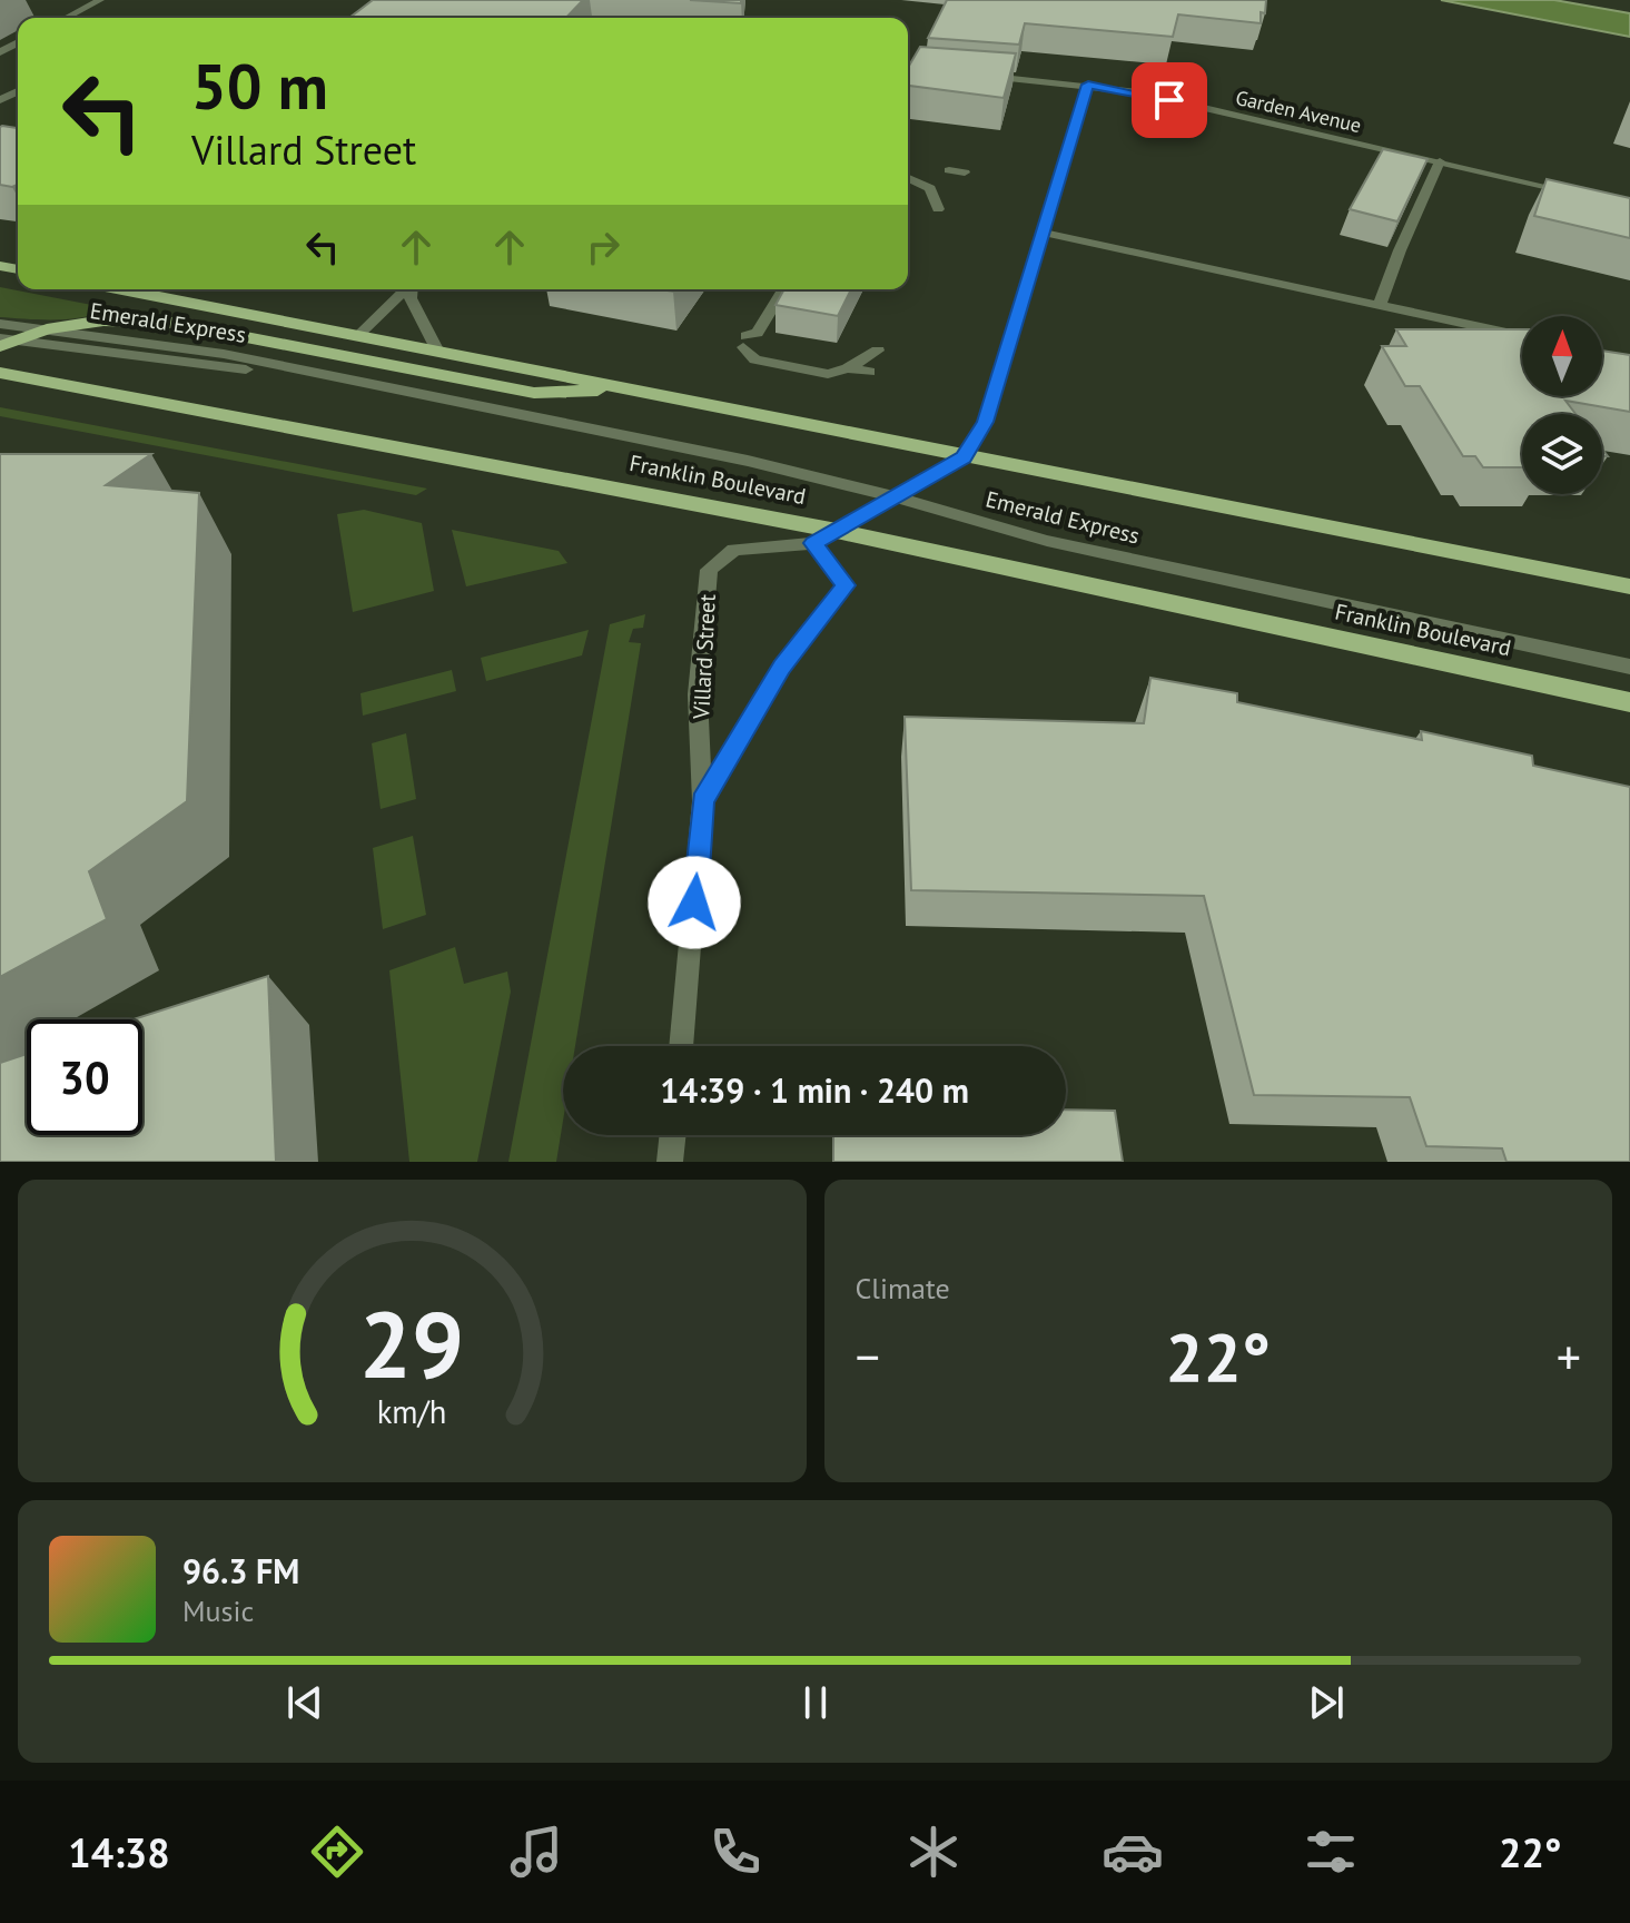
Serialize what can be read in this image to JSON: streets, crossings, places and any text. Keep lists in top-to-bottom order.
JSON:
{
  "streets": {
    "main road": ["Franklin Boulevard"],
    "street": ["Garden Avenue", "Emerald Express", "Villard Street"]
  },
  "crossings": [
    ["Emerald Express", "Villard Street"],
    ["Franklin Boulevard", "Villard Street"]
  ],
  "north": "top",
  "page": {
    "turn": ["50 m", "Villard Street"],
    "limit": "30",
    "trip": "14:39 · 1 min · 240 m",
    "tile": "Climate",
    "heat": ["−", "22°", "+"],
    "song": ["96.3 FM", "Music"],
    "tabs": ["14:38", "22°"],
    "gauge": ["29", "km/h"]
  }
}
